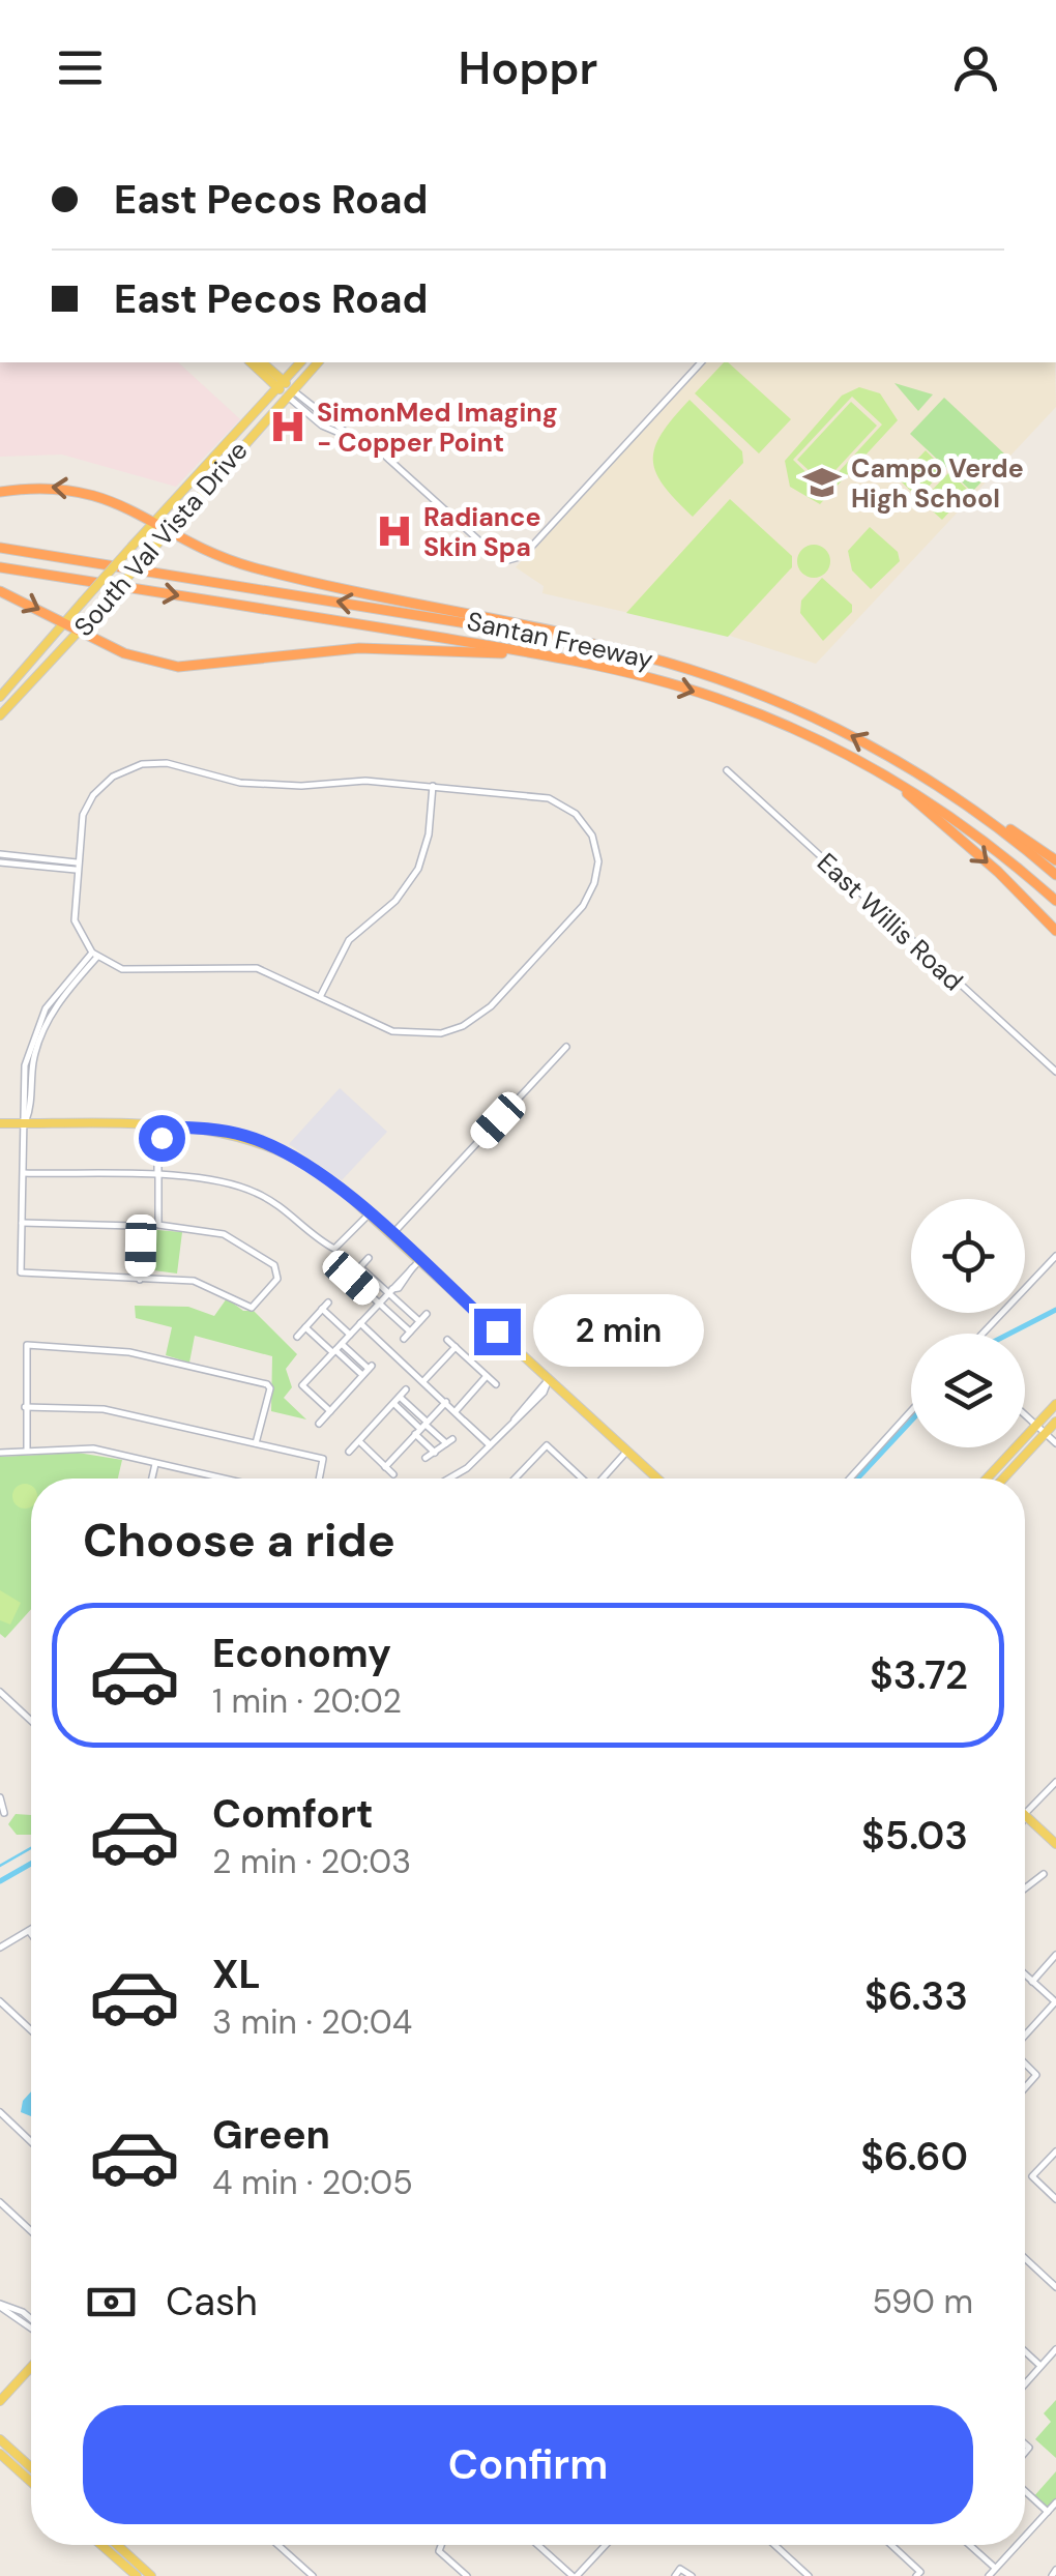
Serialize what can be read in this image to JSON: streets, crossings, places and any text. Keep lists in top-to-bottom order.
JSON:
{
  "streets": {
    "highway": ["Santan Freeway"],
    "main road": ["South Val Vista Drive"],
    "street": ["East Willis Road"]
  },
  "places": {
    "hospital": ["SimonMed Imaging - Copper Point", "Radiance Skin Spa"],
    "school or university": ["Campo Verde High School"]
  },
  "page": {
    "header": "Hoppr",
    "banner": ["East Pecos Road", "East Pecos Road"],
    "bubble": "2 min",
    "heading": "Choose a ride",
    "list": [
      {
        "name": "Economy",
        "note": "1 min · 20:02",
        "value": "$3.72"
      },
      {
        "name": "Comfort",
        "note": "2 min · 20:03",
        "value": "$5.03"
      },
      {
        "name": "XL",
        "note": "3 min · 20:04",
        "value": "$6.33"
      },
      {
        "name": "Green",
        "note": "4 min · 20:05",
        "value": "$6.60"
      }
    ],
    "pay": ["Cash", "590 m"],
    "buttons": "Confirm"
  }
}
